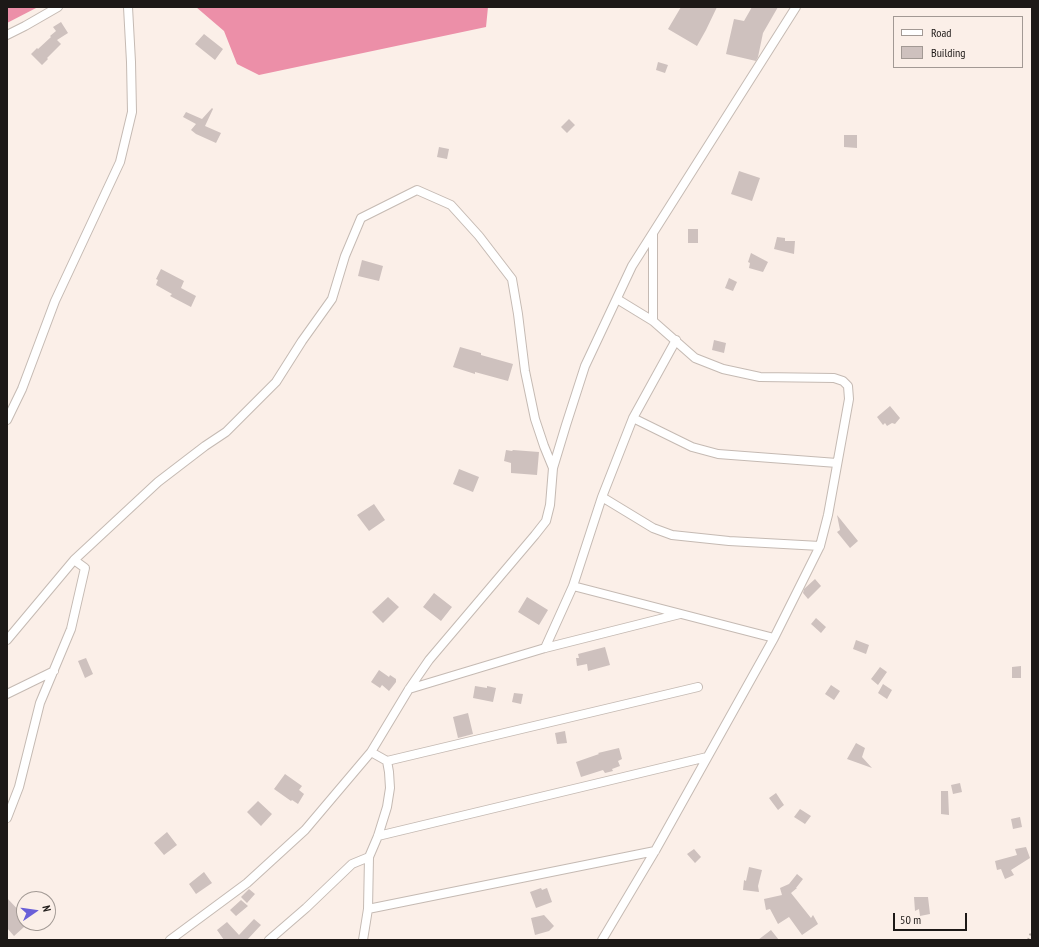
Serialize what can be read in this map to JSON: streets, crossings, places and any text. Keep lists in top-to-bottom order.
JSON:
{
  "legend": ["Road", "Building"],
  "scale_bar": "50 m",
  "north": "right"
}
